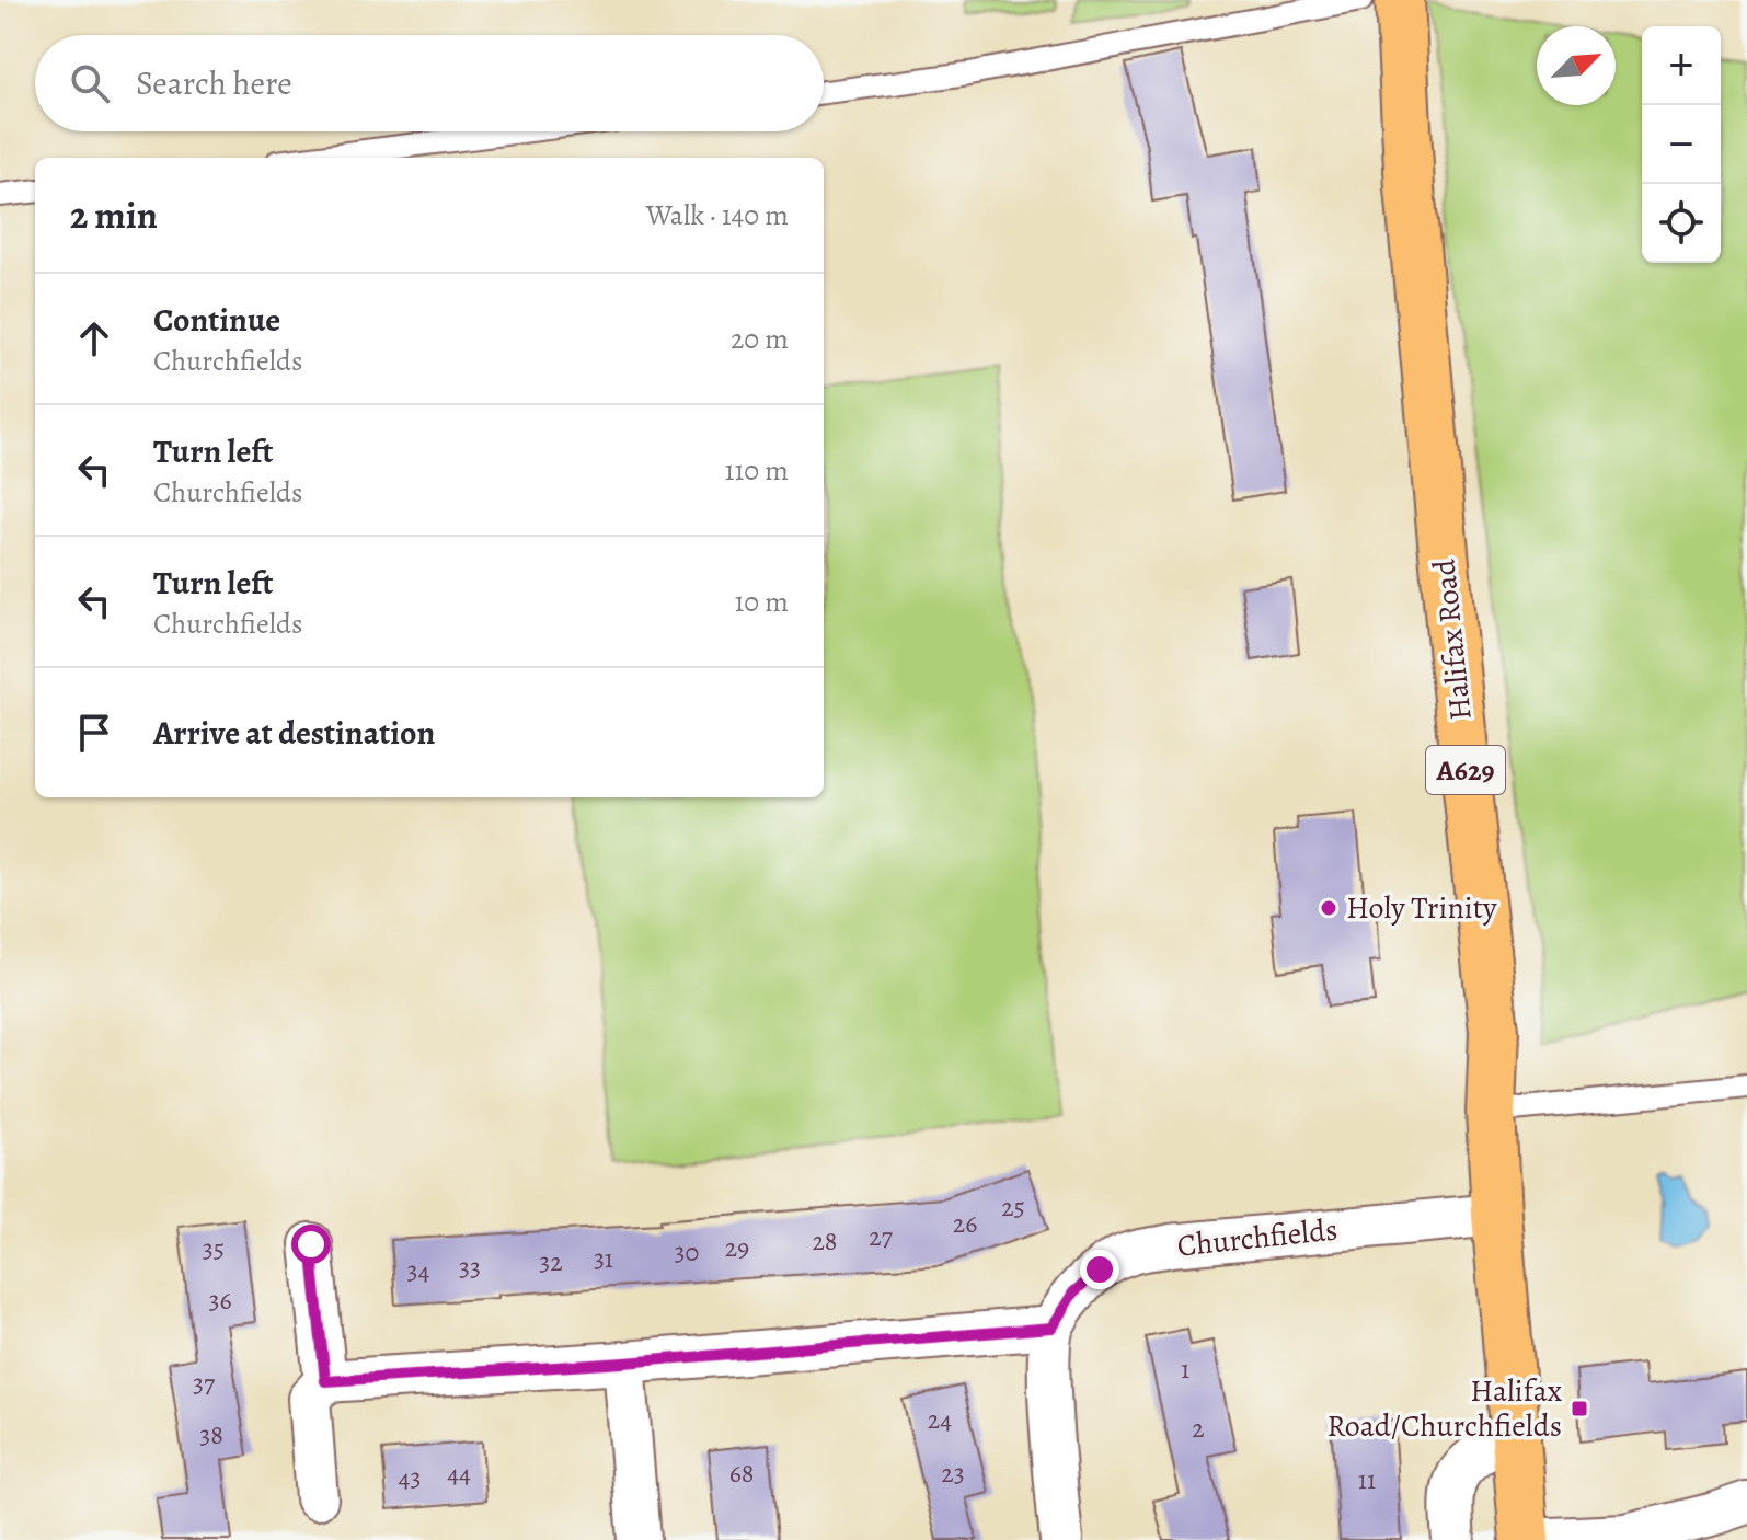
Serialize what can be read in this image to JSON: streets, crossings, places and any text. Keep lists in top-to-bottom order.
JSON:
{
  "streets": {
    "highway": ["Halifax Road", "A629"],
    "street": ["Churchfields"]
  },
  "crossings": [
    ["Halifax Road", "Churchfields"]
  ],
  "places": {
    "other": ["Holy Trinity"],
    "transit": ["Halifax Road/Churchfields"]
  },
  "house_numbers": [
    "25",
    "26",
    "27",
    "28",
    "29",
    "35",
    "30",
    "31",
    "32",
    "33",
    "34",
    "36",
    "1",
    "37",
    "24",
    "2",
    "38",
    "44",
    "68",
    "23",
    "43",
    "11"
  ],
  "north": "top right",
  "page": {
    "map_buttons": ["+", "−"],
    "search": "Search here",
    "heading": ["2 min", "Walk · 140 m"],
    "list": [
      ["Continue", "Churchfields", "20 m"],
      ["Turn left", "Churchfields", "110 m"],
      ["Turn left", "Churchfields", "10 m"],
      "Arrive at destination"
    ]
  }
}
